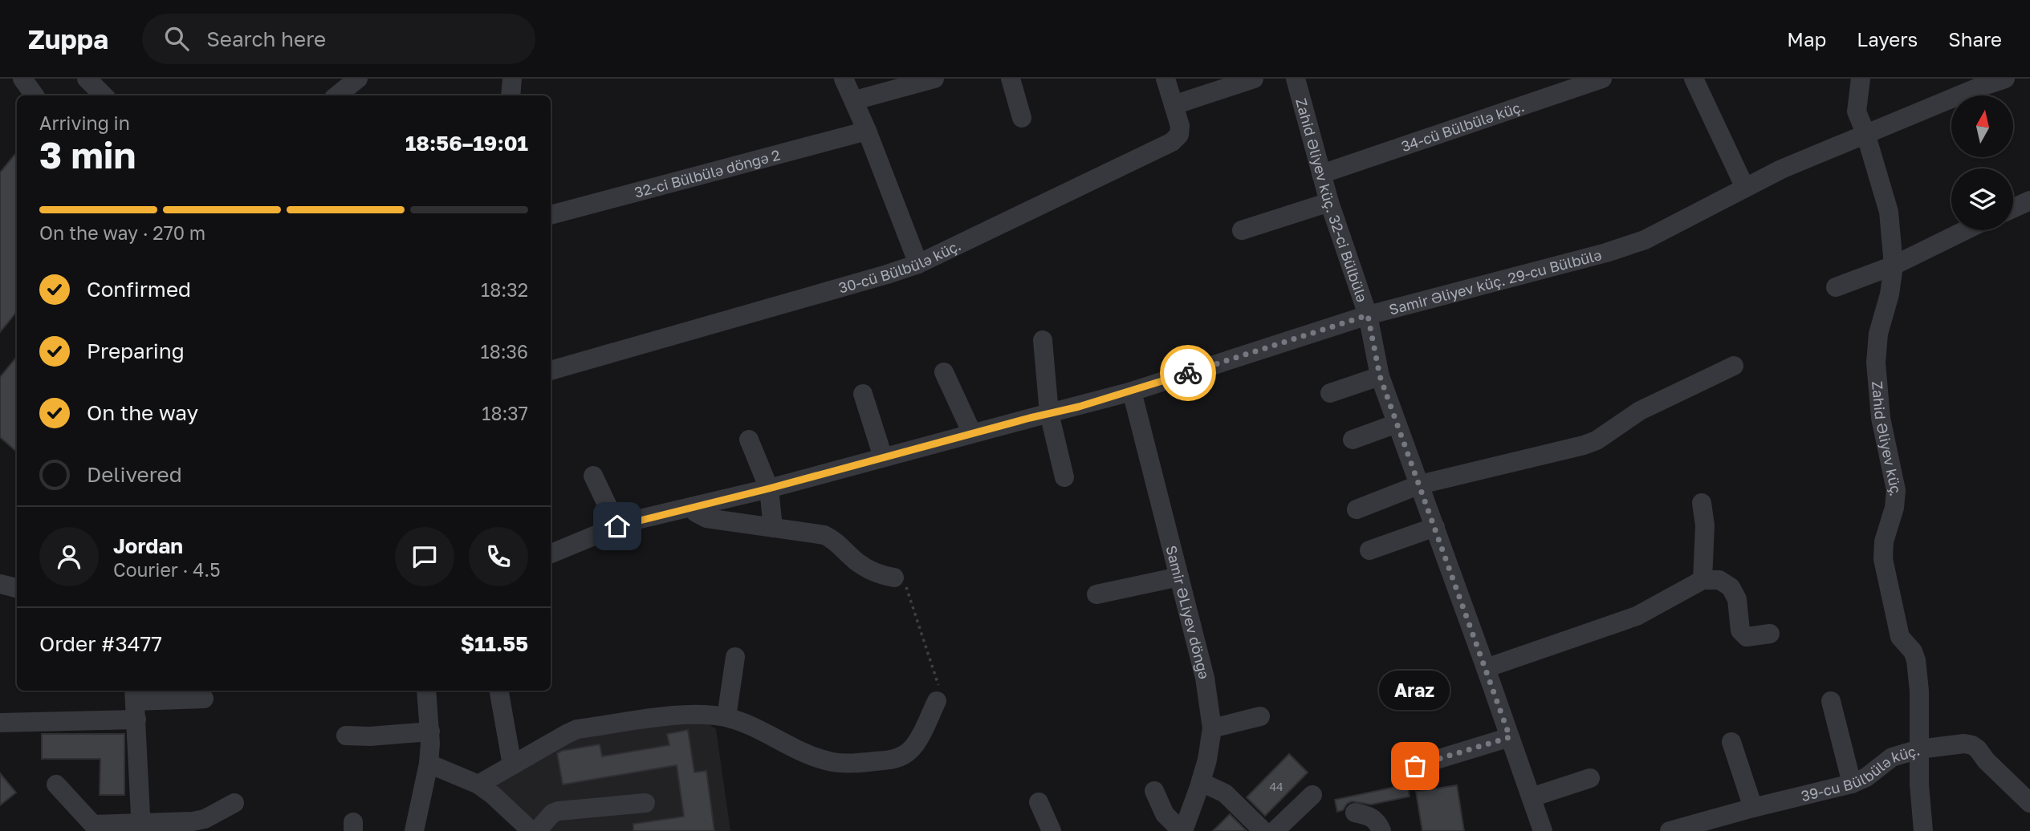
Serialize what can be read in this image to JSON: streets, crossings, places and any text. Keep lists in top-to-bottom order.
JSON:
{
  "streets": {
    "street": [
      "34-cü Bülbülə küç.",
      "32-ci Bülbülə döngə 2",
      "Zahid Əliyev küç. 32-ci Bülbülə",
      "30-cü Bülbülə küç.",
      "Samir Əliyev küç. 29-cu Bülbülə",
      "Zahid Əliyev küç.",
      "Samir ƏLiyev döngə",
      "39-cu Bülbülə küç."
    ]
  },
  "crossings": [
    ["34-cü Bülbülə küç.", "Zahid Əliyev küç. 32-ci Bülbülə"],
    ["Zahid Əliyev küç. 32-ci Bülbülə", "Samir Əliyev küç. 29-cu Bülbülə"],
    ["Samir Əliyev küç. 29-cu Bülbülə", "Zahid Əliyev küç."],
    ["Samir Əliyev küç. 29-cu Bülbülə", "Samir ƏLiyev döngə"],
    ["Zahid Əliyev küç.", "39-cu Bülbülə küç."]
  ],
  "places": ["Araz"],
  "house_numbers": ["44"],
  "north": "top",
  "page": {
    "header": "Zuppa",
    "search": "Search here",
    "nav": ["Map", "Layers", "Share"],
    "heading": ["3 min", "Arriving in", "18:56–19:01"],
    "panel": [
      "Jordan",
      "Courier · 4.5",
      "Order #3477",
      "$11.55"
    ],
    "bar": "On the way · 270 m",
    "list": [
      ["Confirmed", "18:32"],
      ["Preparing", "18:36"],
      ["On the way", "18:37"],
      "Delivered"
    ],
    "bubble": "Araz"
  }
}
